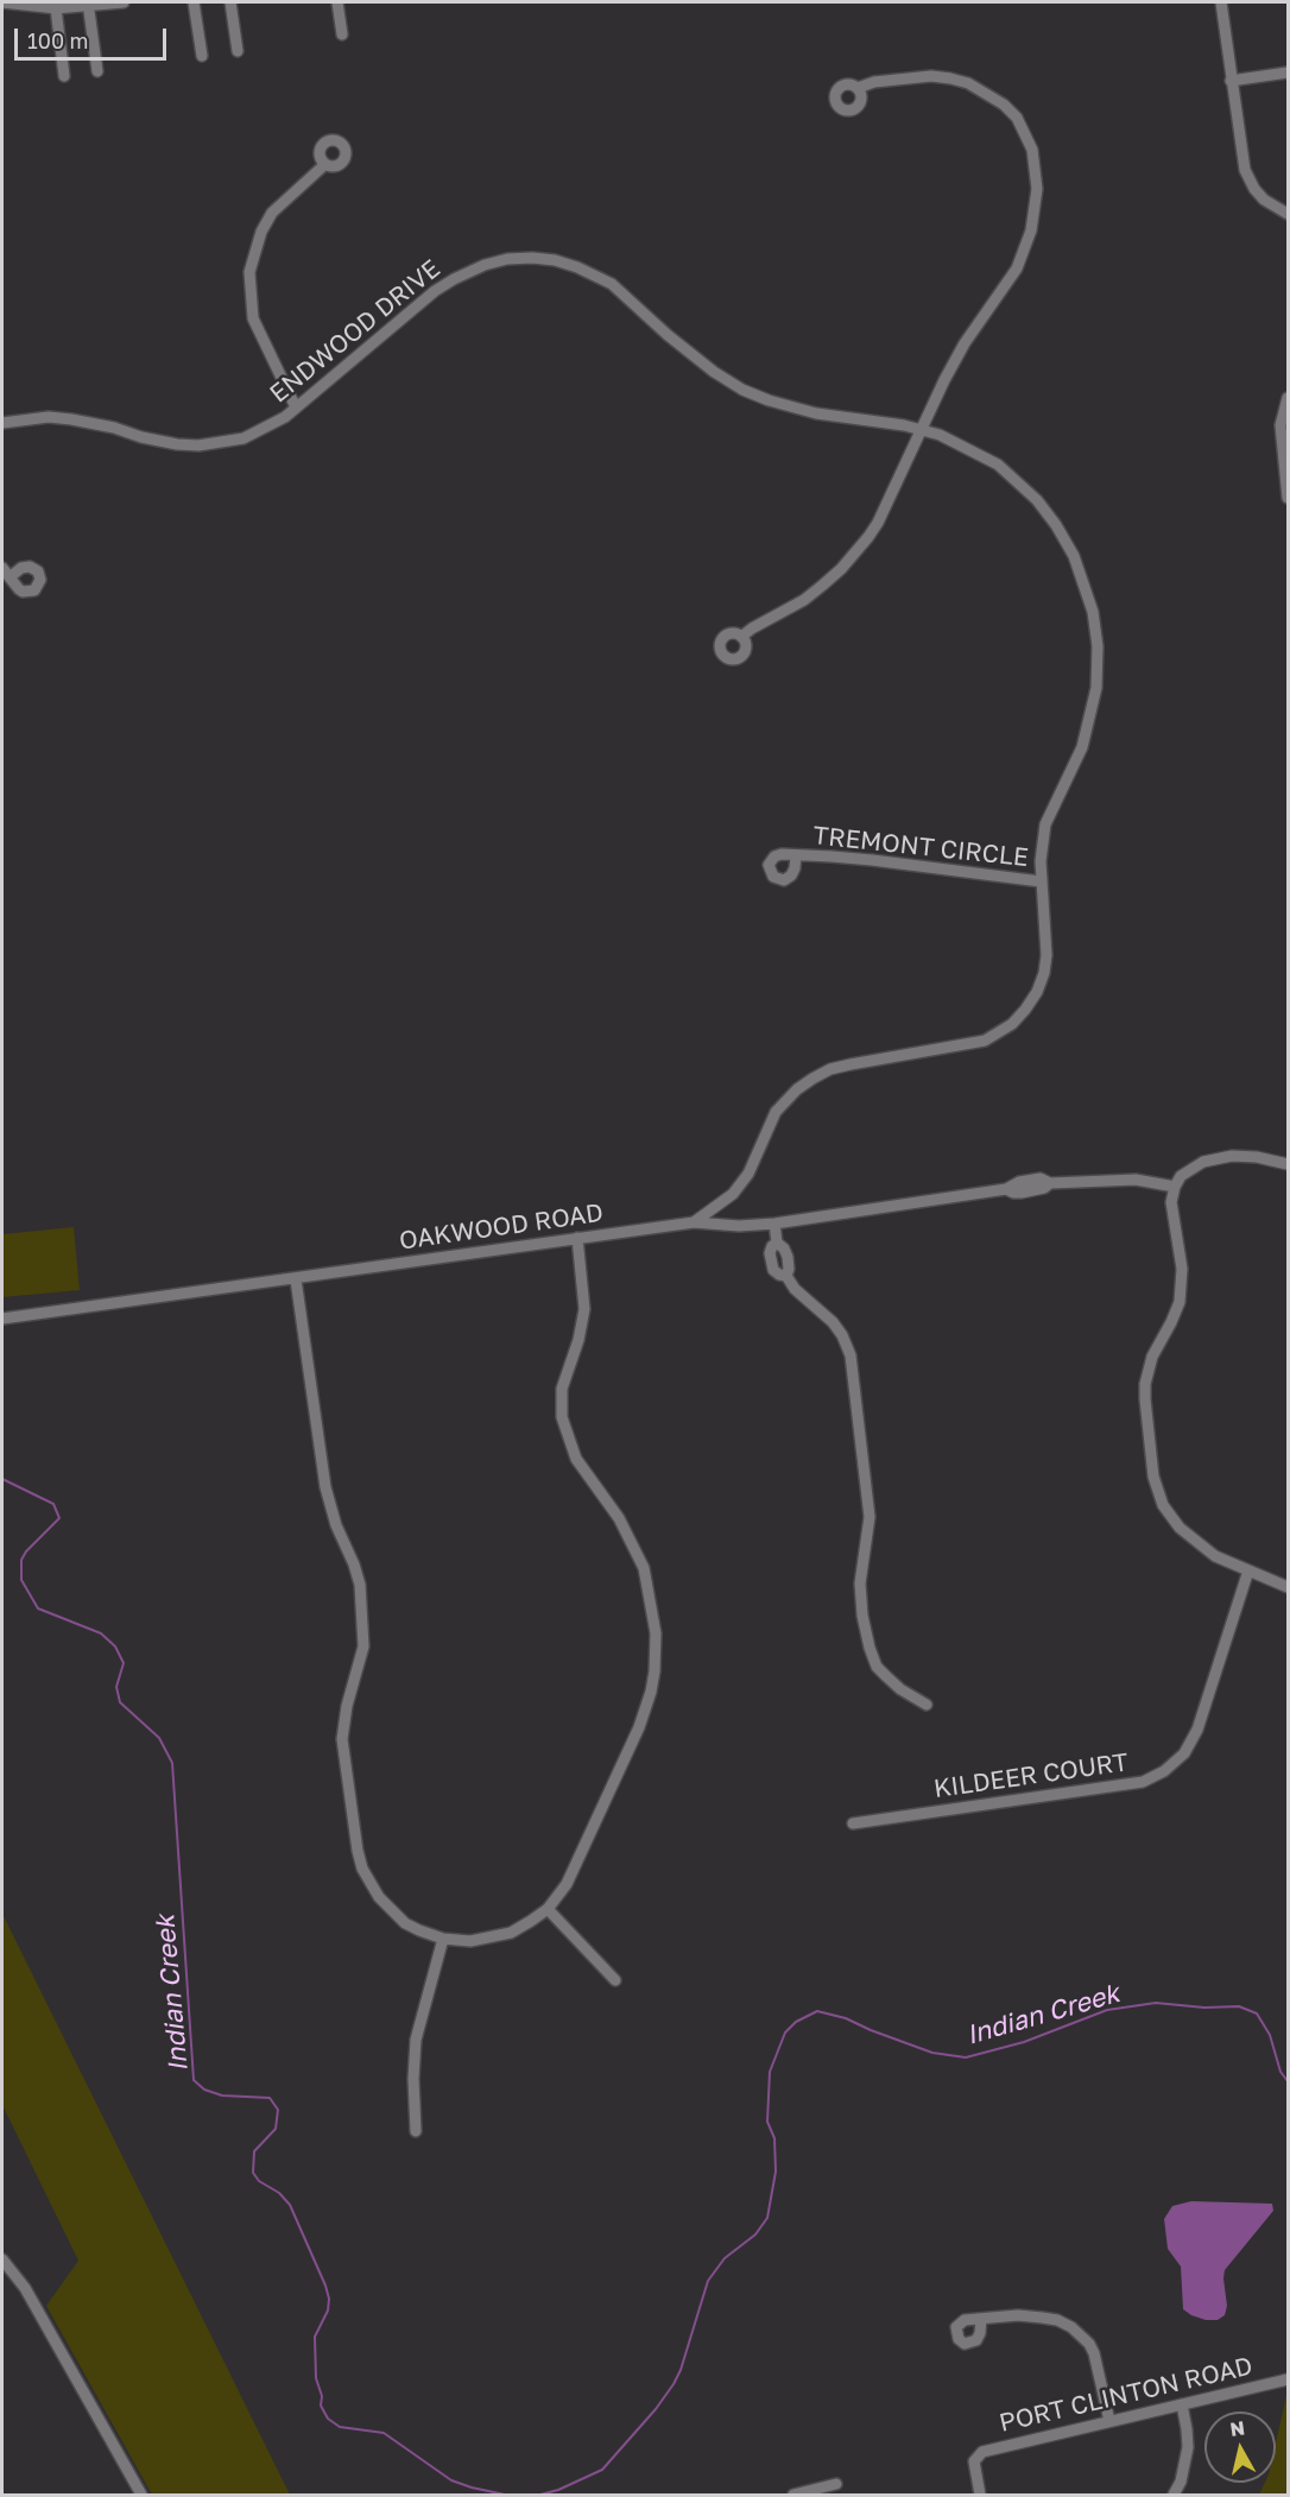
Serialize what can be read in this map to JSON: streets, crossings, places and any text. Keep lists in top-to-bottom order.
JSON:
{
  "streets": {
    "street": [
      "ENDWOOD DRIVE",
      "TREMONT CIRCLE",
      "OAKWOOD ROAD",
      "KILDEER COURT",
      "PORT CLINTON ROAD"
    ]
  },
  "crossings": [
    ["ENDWOOD DRIVE", "TREMONT CIRCLE"],
    ["ENDWOOD DRIVE", "OAKWOOD ROAD"]
  ],
  "water": ["Indian Creek"],
  "scale_bar": "100 m",
  "north": "top"
}
